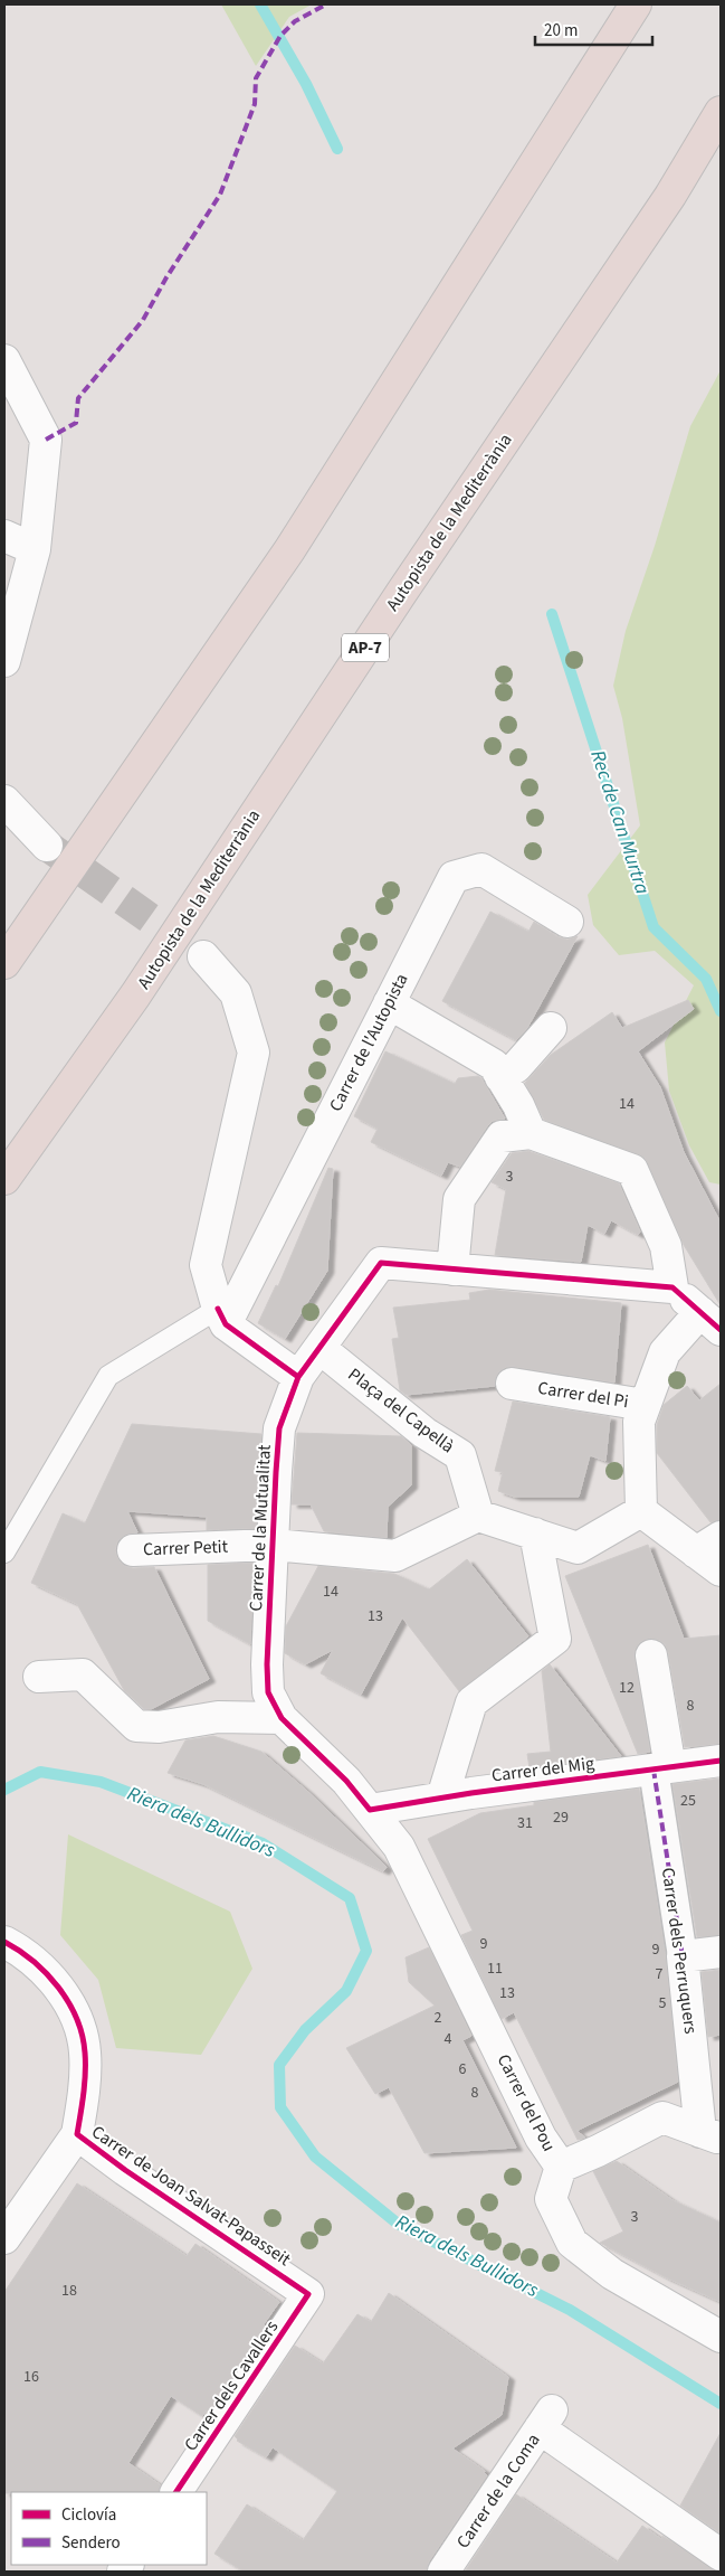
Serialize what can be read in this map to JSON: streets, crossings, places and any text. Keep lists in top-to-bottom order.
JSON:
{
  "streets": {
    "highway": ["Autopista de la Mediterrània", "AP-7"],
    "street": [
      "Carrer de l'Autopista",
      "Carrer del Pi",
      "Plaça del Capellà",
      "Carrer de la Mutualitat",
      "Carrer Petit",
      "Carrer del Mig",
      "Carrer dels Perruquers",
      "Carrer del Pou",
      "Carrer de Joan Salvat-Papasseit",
      "Carrer dels Cavallers",
      "Carrer de la Coma"
    ]
  },
  "crossings": [
    ["Plaça del Capellà", "Carrer de la Mutualitat"],
    ["Carrer de la Mutualitat", "Carrer Petit"],
    ["Carrer de la Mutualitat", "Carrer del Mig"],
    ["Carrer de la Mutualitat", "Carrer del Pou"],
    ["Carrer del Mig", "Carrer dels Perruquers"],
    ["Carrer del Mig", "Carrer del Pou"],
    ["Carrer de Joan Salvat-Papasseit", "Carrer dels Cavallers"]
  ],
  "water": ["Rec de Can Murtra", "Riera dels Bullidors"],
  "house_numbers": [
    "14",
    "3",
    "14",
    "13",
    "12",
    "8",
    "25",
    "29",
    "31",
    "9",
    "9",
    "11",
    "7",
    "13",
    "5",
    "2",
    "4",
    "6",
    "8",
    "3",
    "18",
    "16"
  ],
  "legend": ["Ciclovía", "Sendero"],
  "scale_bar": "20 m"
}
